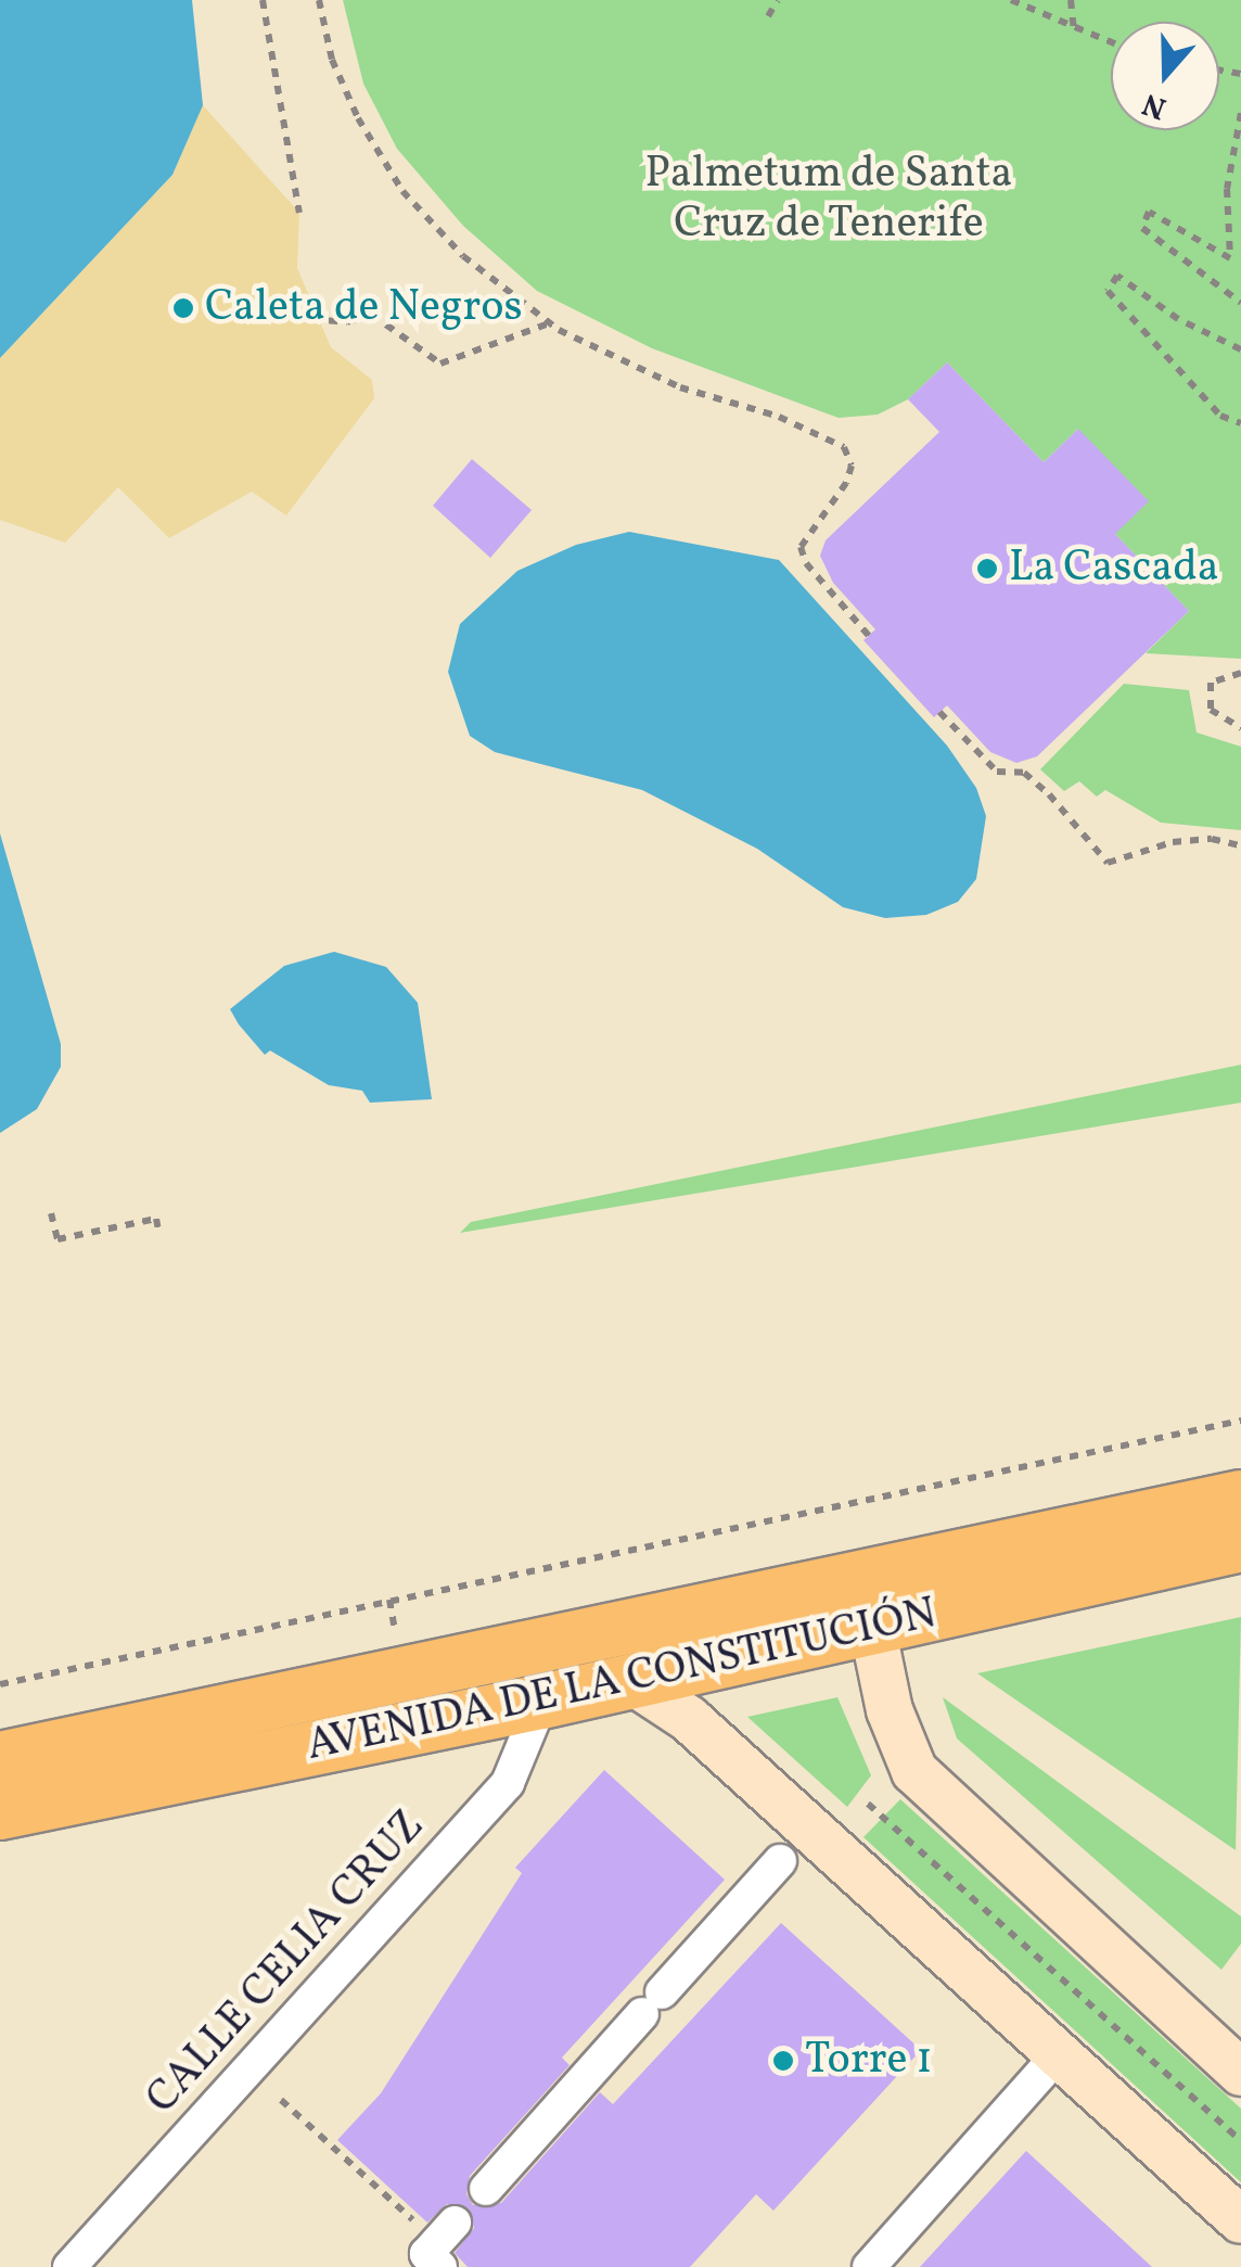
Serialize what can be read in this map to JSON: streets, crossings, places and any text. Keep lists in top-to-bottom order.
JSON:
{
  "streets": {
    "main road": ["AVENIDA DE LA CONSTITUCIÓN"],
    "street": ["CALLE CELIA CRUZ"]
  },
  "crossings": [
    ["AVENIDA DE LA CONSTITUCIÓN", "CALLE CELIA CRUZ"]
  ],
  "parks": ["Palmetum de Santa Cruz de Tenerife"],
  "places": ["Caleta de Negros", "La Cascada", "Torre 1"],
  "north": "bottom"
}
